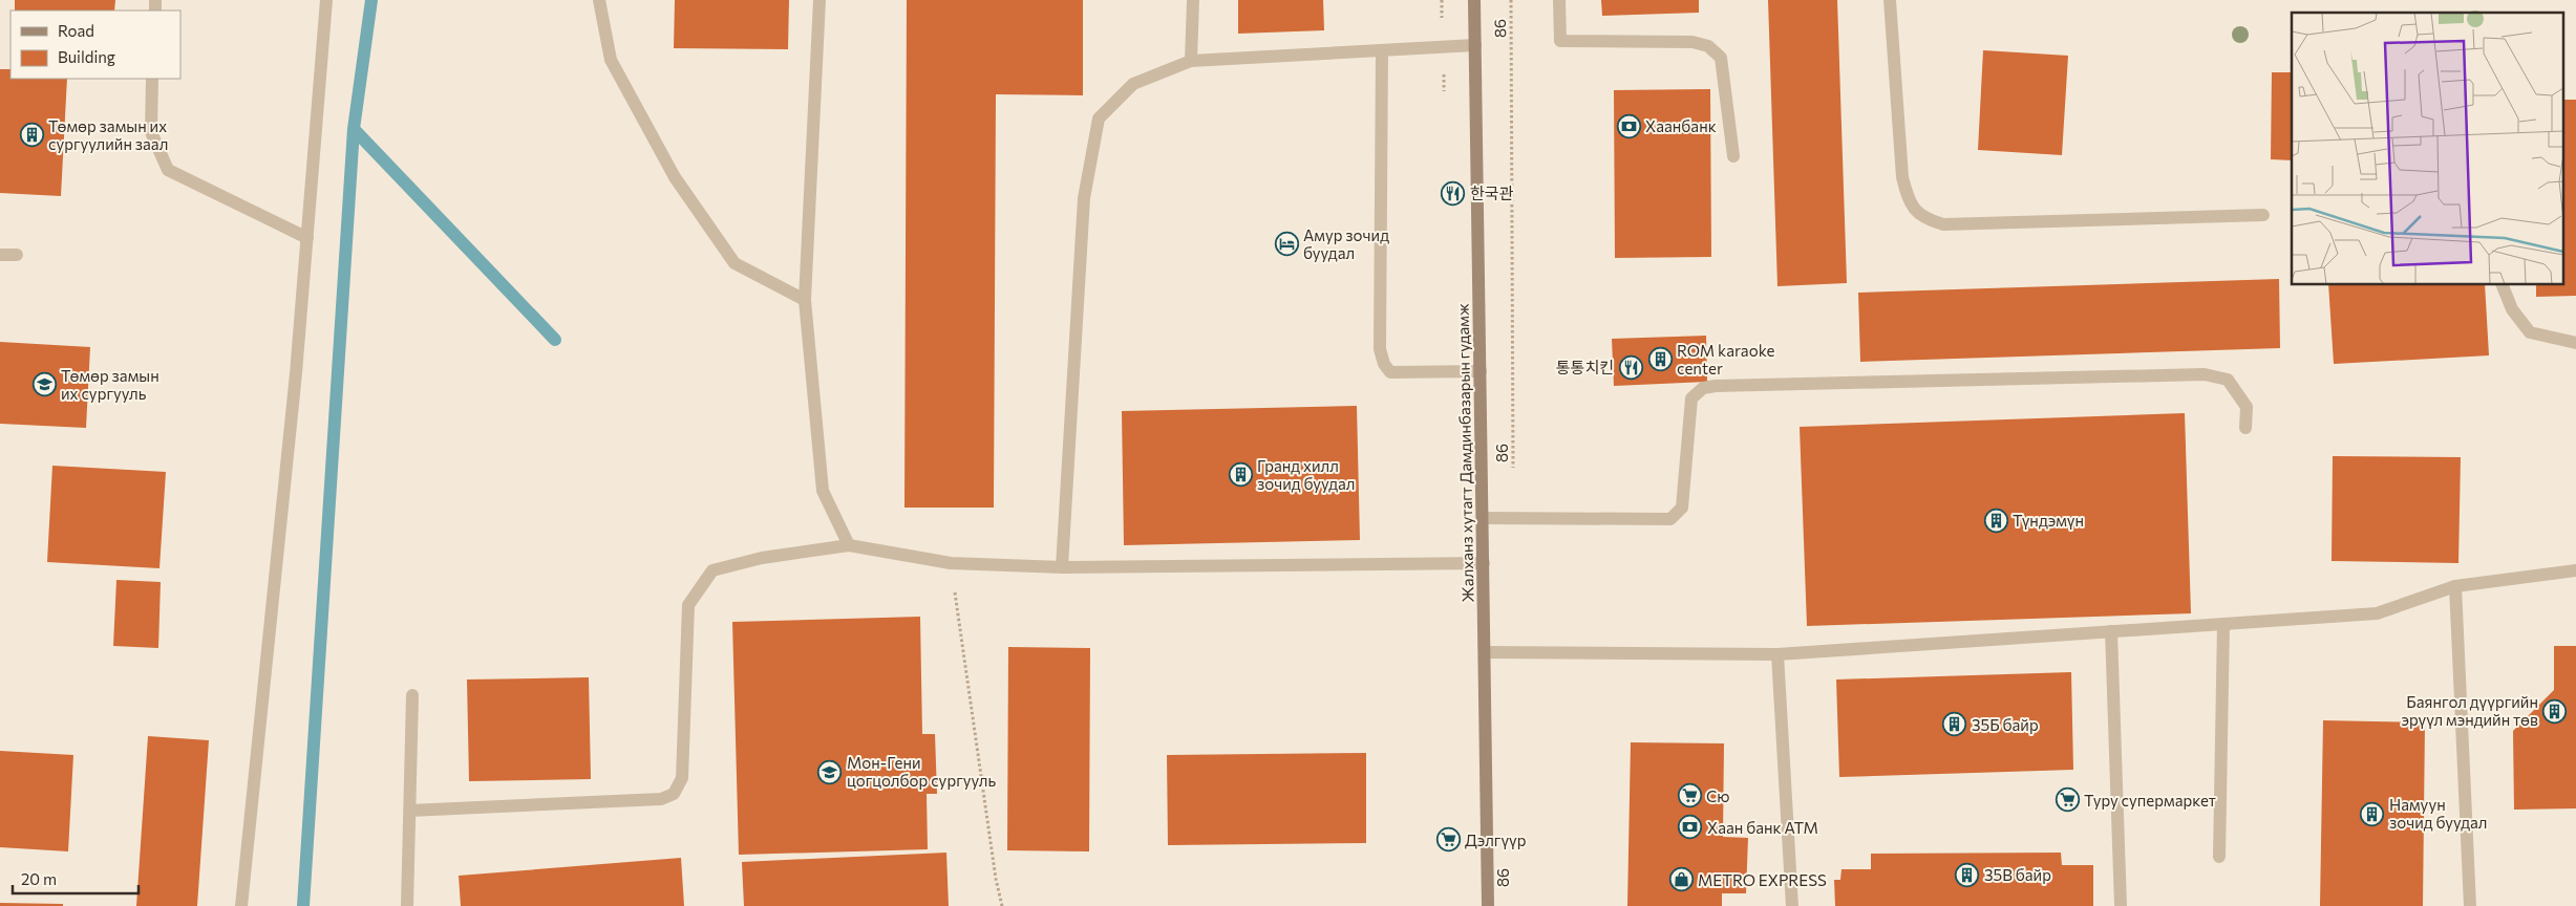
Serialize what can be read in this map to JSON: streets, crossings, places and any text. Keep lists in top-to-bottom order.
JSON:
{
  "streets": {
    "main road": ["Жалханз хутагт Дамдинбазарын гудамж"],
    "path": ["86"]
  },
  "places": {
    "bank": ["Хаанбанк", "Хаан банк ATM"],
    "building": [
      "Төмөр замын их сургуулийн заал",
      "ROM karaoke center",
      "Гранд хилл зочид буудал",
      "Түндэмүн",
      "Баянгол дүүргийн эрүүл мэндийн төв",
      "35Б байр",
      "Намуун зочид буудал",
      "35В байр"
    ],
    "restaurant": ["한국관", "통통치킨"],
    "hotel": ["Амур зочид буудал"],
    "school or university": ["Төмөр замын их сургууль", "Мон-Гени цогцолбор сургууль"],
    "supermarket": ["Сю", "Туру супермаркет", "Дэлгүүр"],
    "shop": ["METRO EXPRESS"]
  },
  "legend": ["Road", "Building"],
  "scale_bar": "20 m"
}
